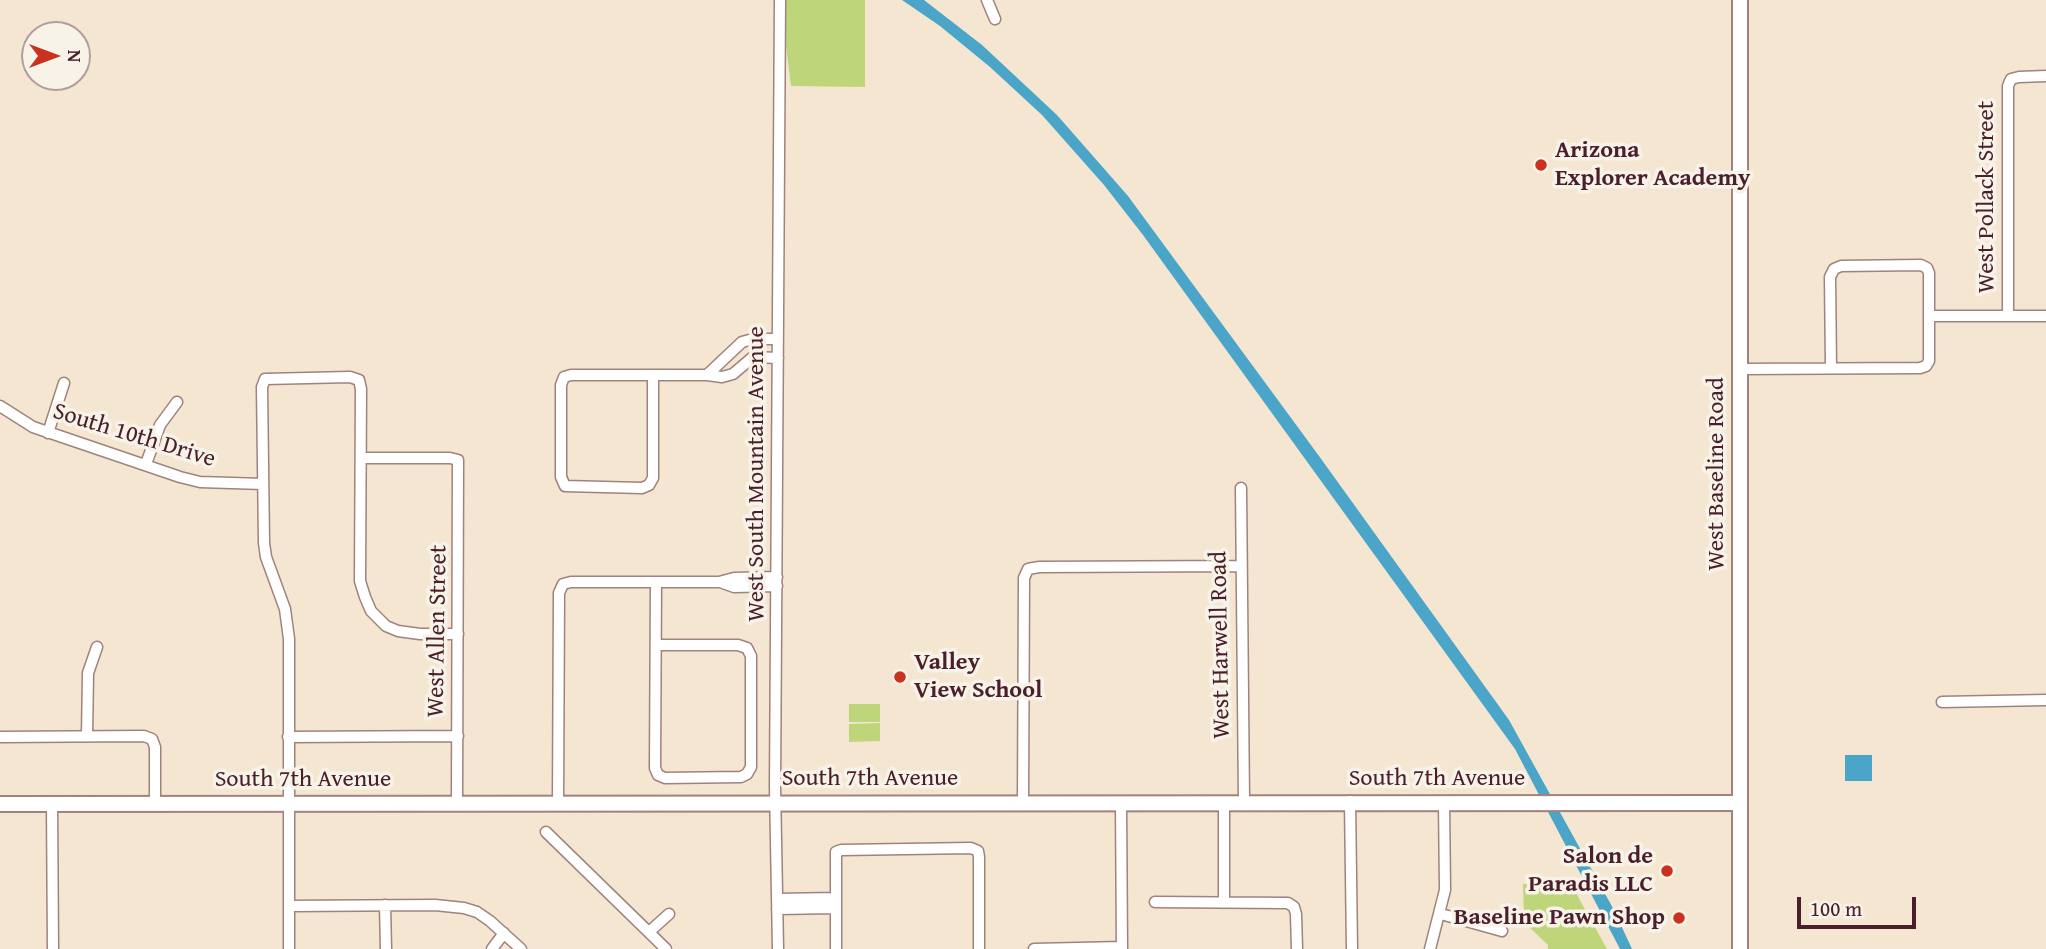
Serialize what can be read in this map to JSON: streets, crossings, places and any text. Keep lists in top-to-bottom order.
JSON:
{
  "streets": {
    "street": [
      "West Pollack Street",
      "South 10th Drive",
      "West South Mountain Avenue",
      "West Baseline Road",
      "West Allen Street",
      "West Harwell Road",
      "South 7th Avenue"
    ]
  },
  "crossings": [
    ["West South Mountain Avenue", "South 7th Avenue"],
    ["West Baseline Road", "South 7th Avenue"],
    ["West Allen Street", "South 7th Avenue"],
    ["West Harwell Road", "South 7th Avenue"]
  ],
  "places": [
    "Arizona Explorer Academy",
    "Valley View School",
    "Salon de Paradis LLC",
    "Baseline Pawn Shop"
  ],
  "scale_bar": "100 m",
  "north": "right"
}
